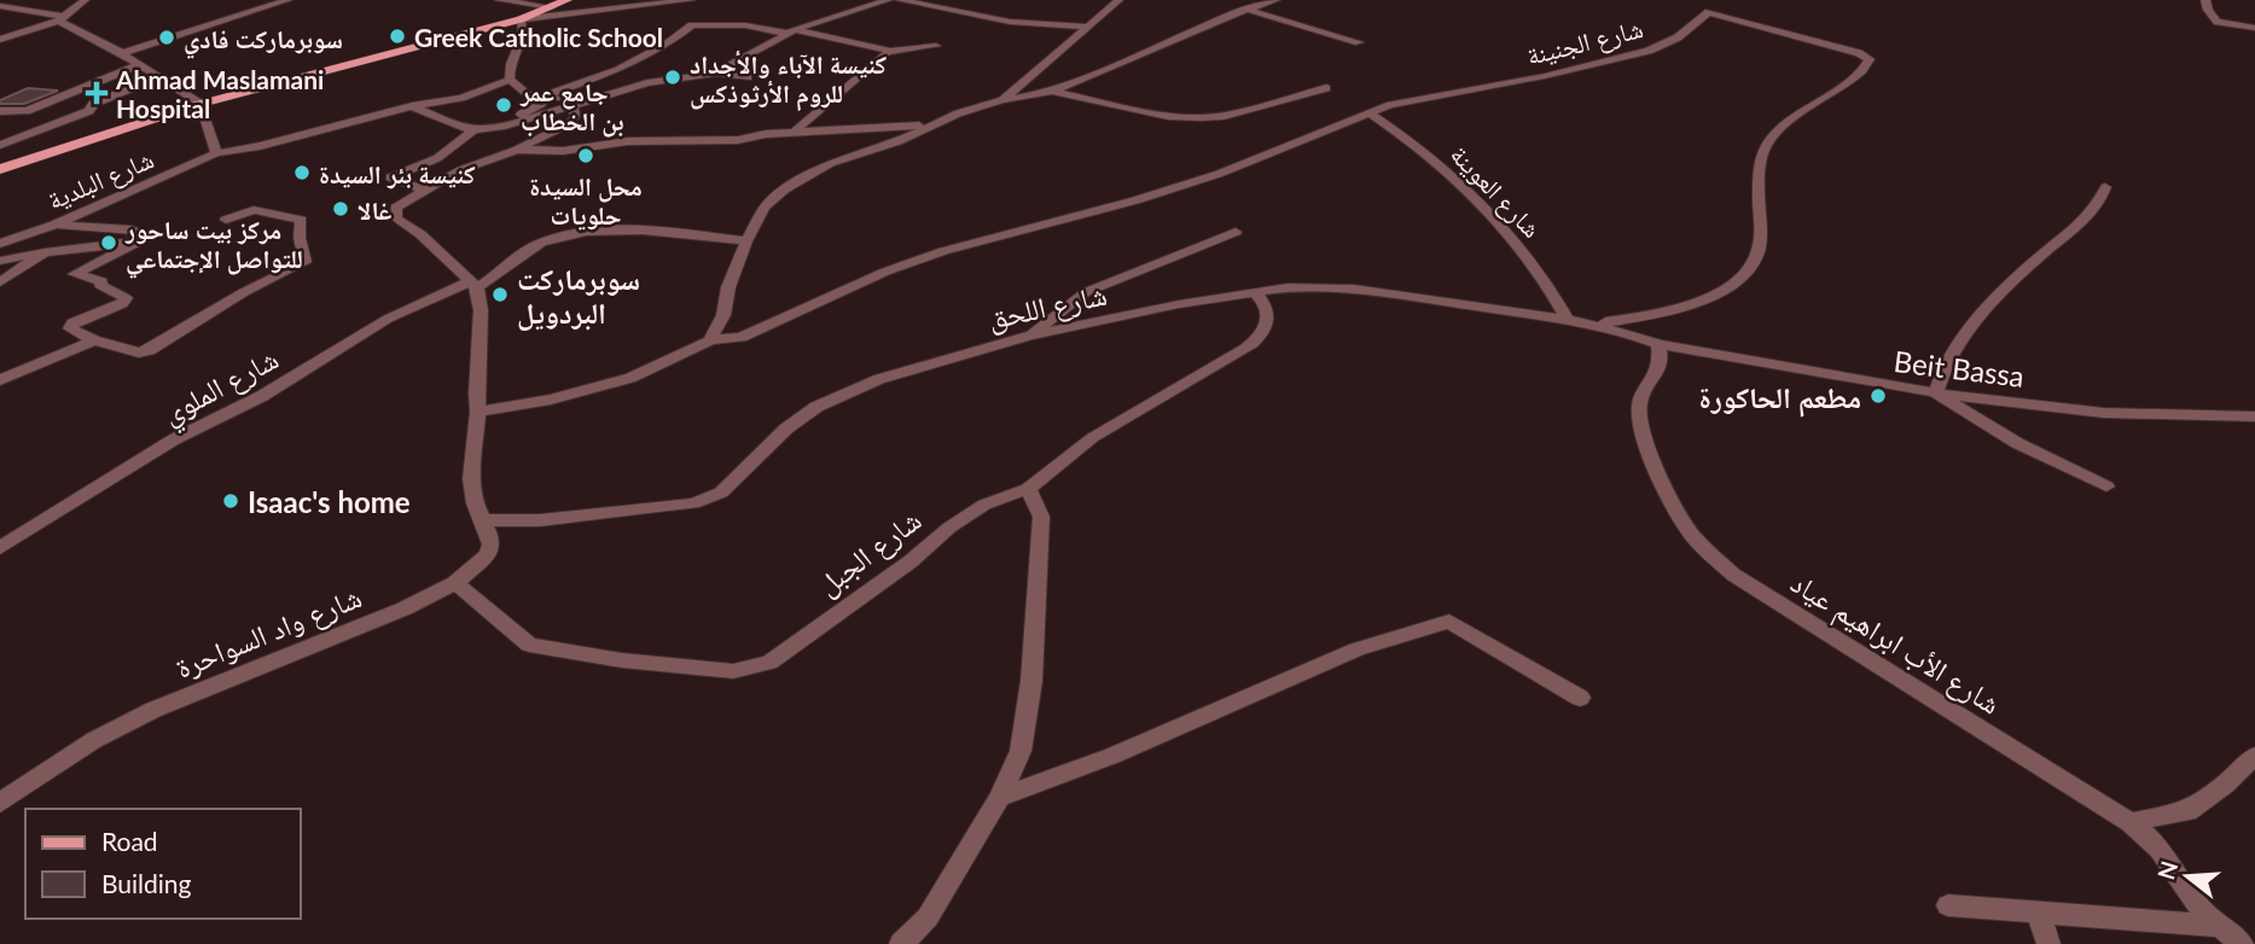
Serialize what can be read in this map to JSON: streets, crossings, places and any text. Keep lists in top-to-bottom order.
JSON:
{
  "streets": {
    "street": [
      "شارع الجنينة",
      "شارع البلدية",
      "شارع العوينة",
      "شارع اللحق",
      "Beit Bassa",
      "شارع الملوي",
      "شارع الجبل",
      "شارع واد السواحرة",
      "شارع الأب ابراهيم عياد"
    ]
  },
  "crossings": [
    ["شارع الجنينة", "شارع العوينة"],
    ["شارع الجنينة", "شارع اللحق"],
    ["شارع العوينة", "شارع اللحق"],
    ["شارع اللحق", "Beit Bassa"],
    ["شارع اللحق", "شارع واد السواحرة"],
    ["شارع اللحق", "شارع الأب ابراهيم عياد"],
    ["Beit Bassa", "شارع الأب ابراهيم عياد"],
    ["شارع الجبل", "شارع واد السواحرة"]
  ],
  "places": {
    "other": [
      "Greek Catholic School",
      "سوبرماركت فادي",
      "كنيسة الآباء والأجداد للروم الأرثوذكس",
      "جامع عمر بن الخطاب",
      "محل السيدة حلويات",
      "كنيسة بئر السيدة",
      "غالا",
      "مركز بيت ساحور للتواصل الإجتماعي",
      "سوبرماركت البردويل",
      "مطعم الحاكورة",
      "Isaac's home"
    ],
    "health": ["Ahmad Maslamani Hospital"]
  },
  "legend": ["Road", "Building"],
  "north": "left"
}
